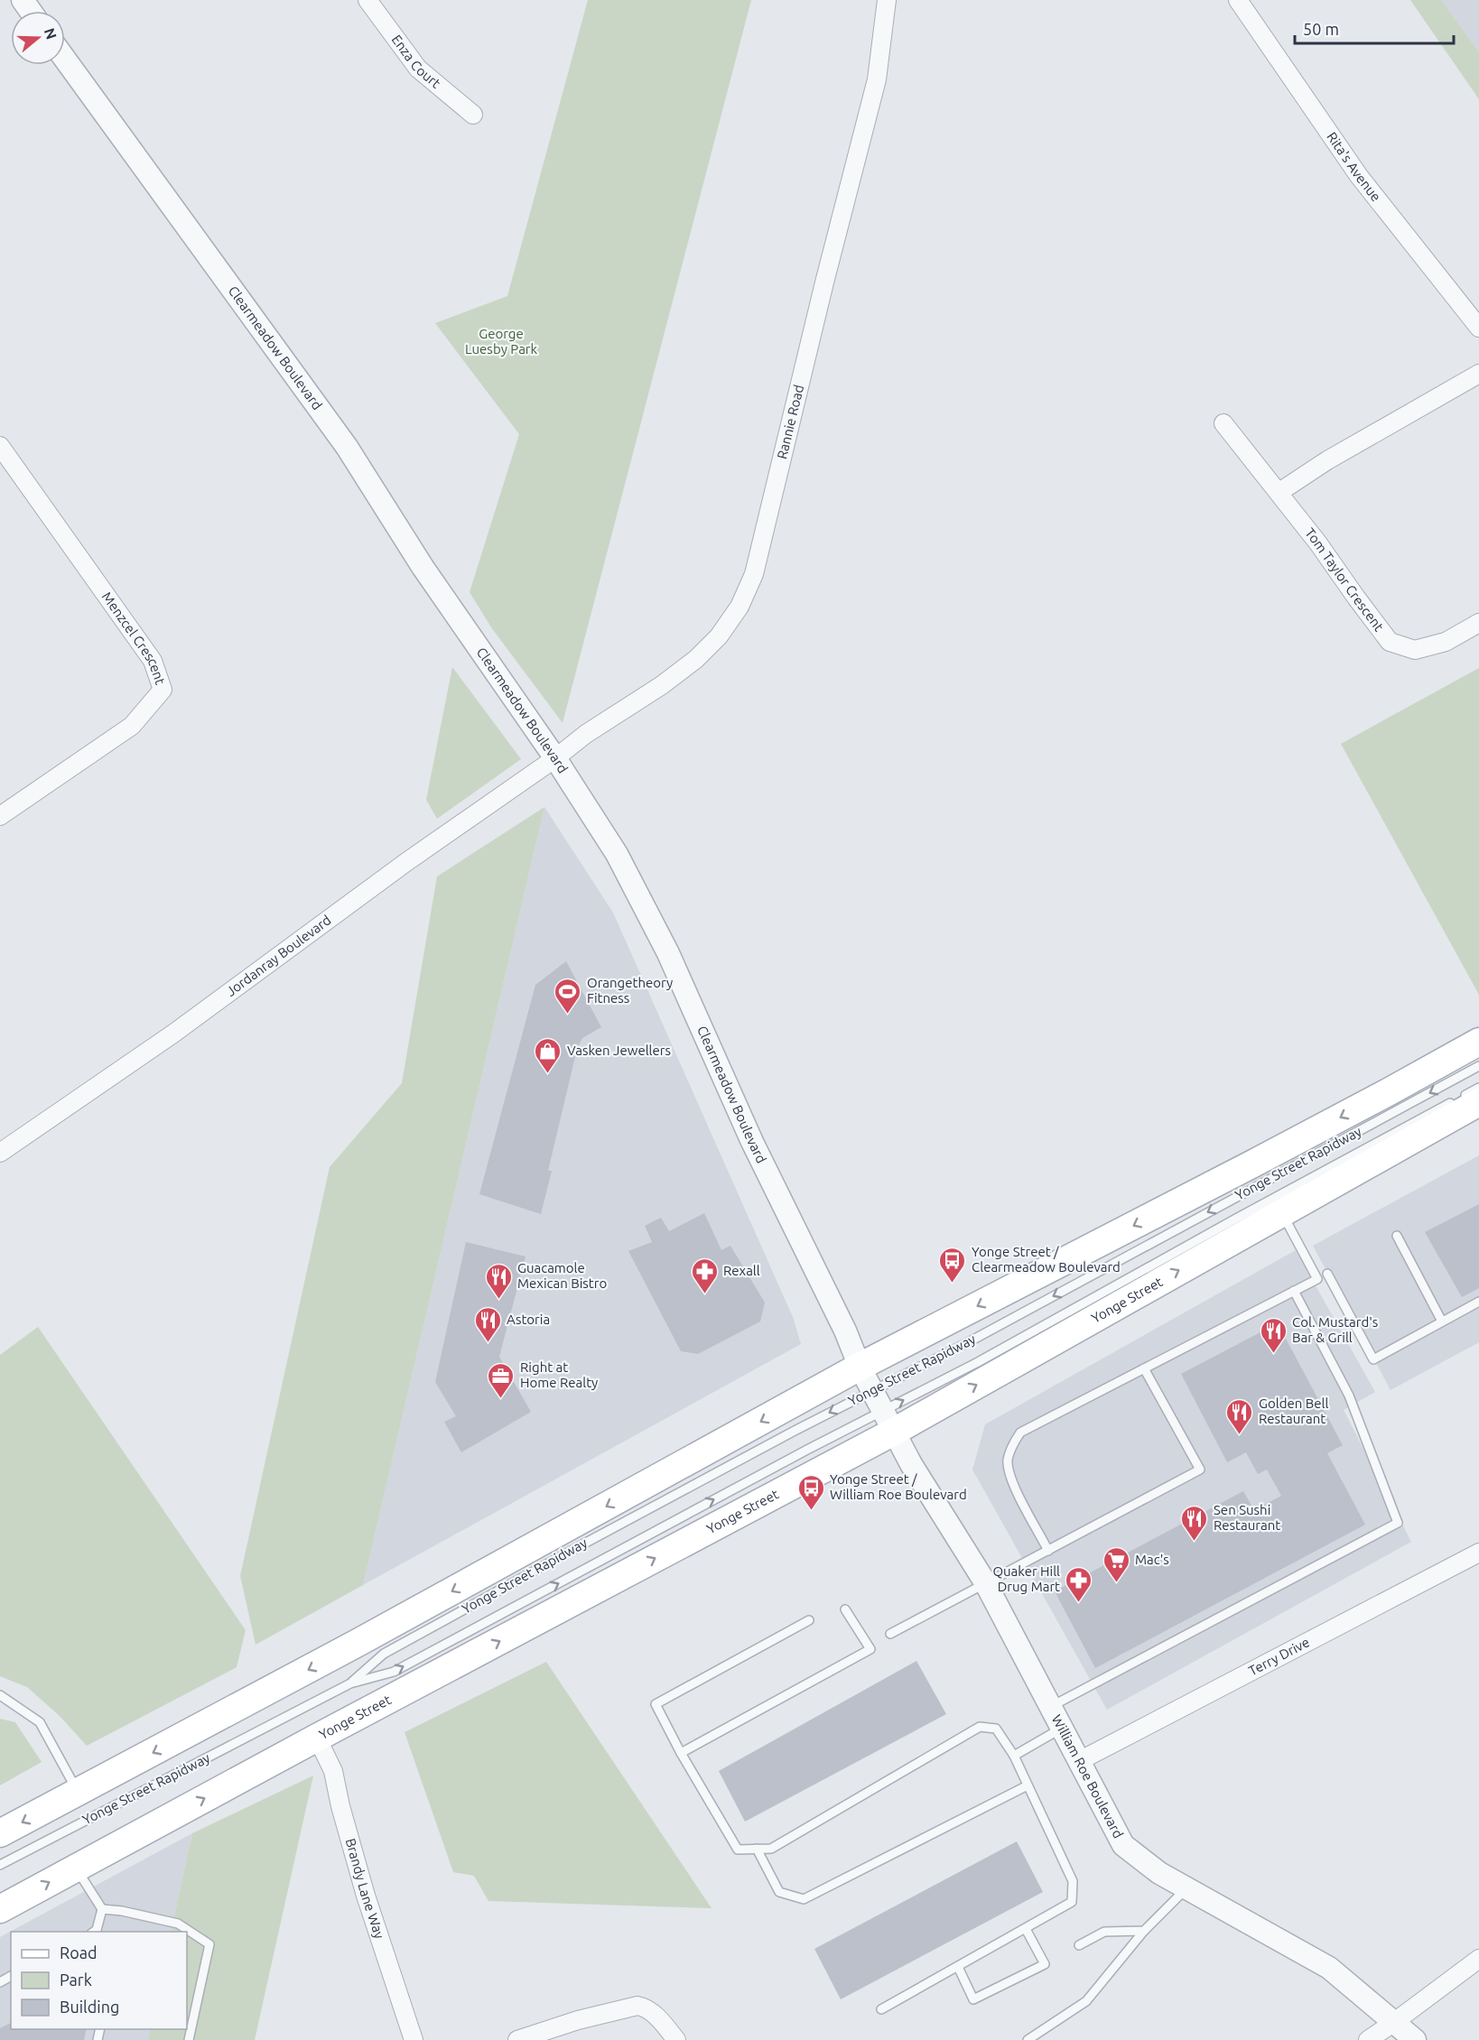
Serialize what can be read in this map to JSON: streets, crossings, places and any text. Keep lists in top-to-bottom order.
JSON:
{
  "streets": {
    "main road": ["Yonge Street"],
    "street": [
      "Enza Court",
      "Rita's Avenue",
      "Clearmeadow Boulevard",
      "Rannie Road",
      "Tom Taylor Crescent",
      "Menzcel Crescent",
      "Jordanray Boulevard",
      "Terry Drive",
      "William Roe Boulevard",
      "Brandy Lane Way"
    ],
    "lane": ["Yonge Street Rapidway"]
  },
  "crossings": [
    ["Clearmeadow Boulevard", "Rannie Road"],
    ["Clearmeadow Boulevard", "Jordanray Boulevard"],
    ["Clearmeadow Boulevard", "Yonge Street Rapidway"],
    ["Clearmeadow Boulevard", "Yonge Street"],
    ["Clearmeadow Boulevard", "William Roe Boulevard"],
    ["Rannie Road", "Jordanray Boulevard"],
    ["Yonge Street Rapidway", "Yonge Street"],
    ["Yonge Street Rapidway", "William Roe Boulevard"],
    ["Yonge Street", "William Roe Boulevard"],
    ["Yonge Street", "Brandy Lane Way"],
    ["Terry Drive", "William Roe Boulevard"]
  ],
  "parks": ["George Luesby Park"],
  "places": {
    "sports": ["Orangetheory Fitness"],
    "shop": ["Vasken Jewellers"],
    "bus stop": ["Yonge Street / Clearmeadow Boulevard", "Yonge Street / William Roe Boulevard"],
    "pharmacy": ["Rexall", "Quaker Hill Drug Mart"],
    "restaurant": [
      "Guacamole Mexican Bistro",
      "Astoria",
      "Col. Mustard's Bar & Grill",
      "Golden Bell Restaurant",
      "Sen Sushi Restaurant"
    ],
    "office": ["Right at Home Realty"],
    "supermarket": ["Mac's"]
  },
  "legend": ["Road", "Park", "Building"],
  "scale_bar": "50 m",
  "north": "right"
}
